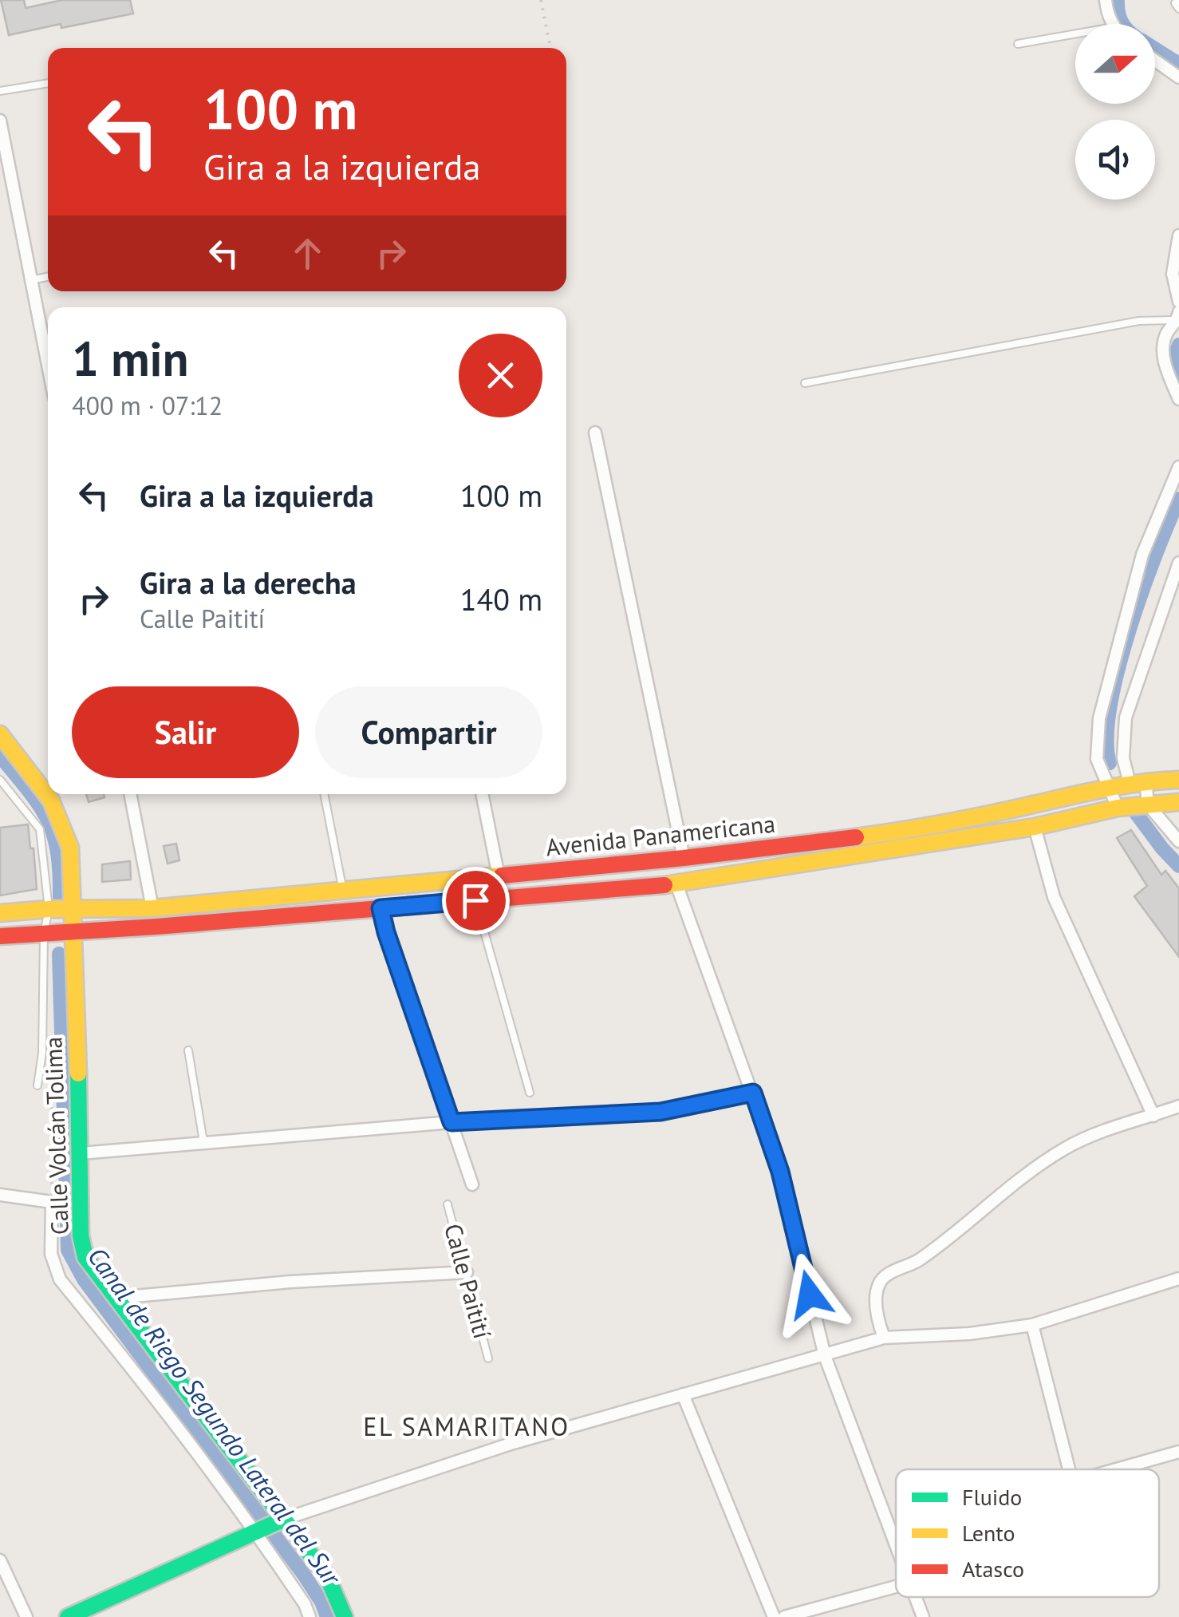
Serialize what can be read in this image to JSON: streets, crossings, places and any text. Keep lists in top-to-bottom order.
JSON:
{
  "streets": {
    "main road": ["Avenida Panamericana", "Calle Volcán Tolima"],
    "lane": ["Calle Paitití"]
  },
  "crossings": [
    ["Avenida Panamericana", "Calle Volcán Tolima"]
  ],
  "districts": ["EL SAMARITANO"],
  "water": ["Canal de Riego Segundo Lateral del Sur"],
  "legend": ["Fluido", "Lento", "Atasco"],
  "north": "right",
  "page": {
    "turn": ["100 m", "Gira a la izquierda"],
    "heading": ["1 min", "400 m · 07:12"],
    "list": [
      {
        "name": "Gira a la izquierda",
        "value": "100 m"
      },
      {
        "name": "Gira a la derecha",
        "note": "Calle Paitití",
        "value": "140 m"
      }
    ],
    "buttons": ["Salir", "Compartir"]
  }
}
